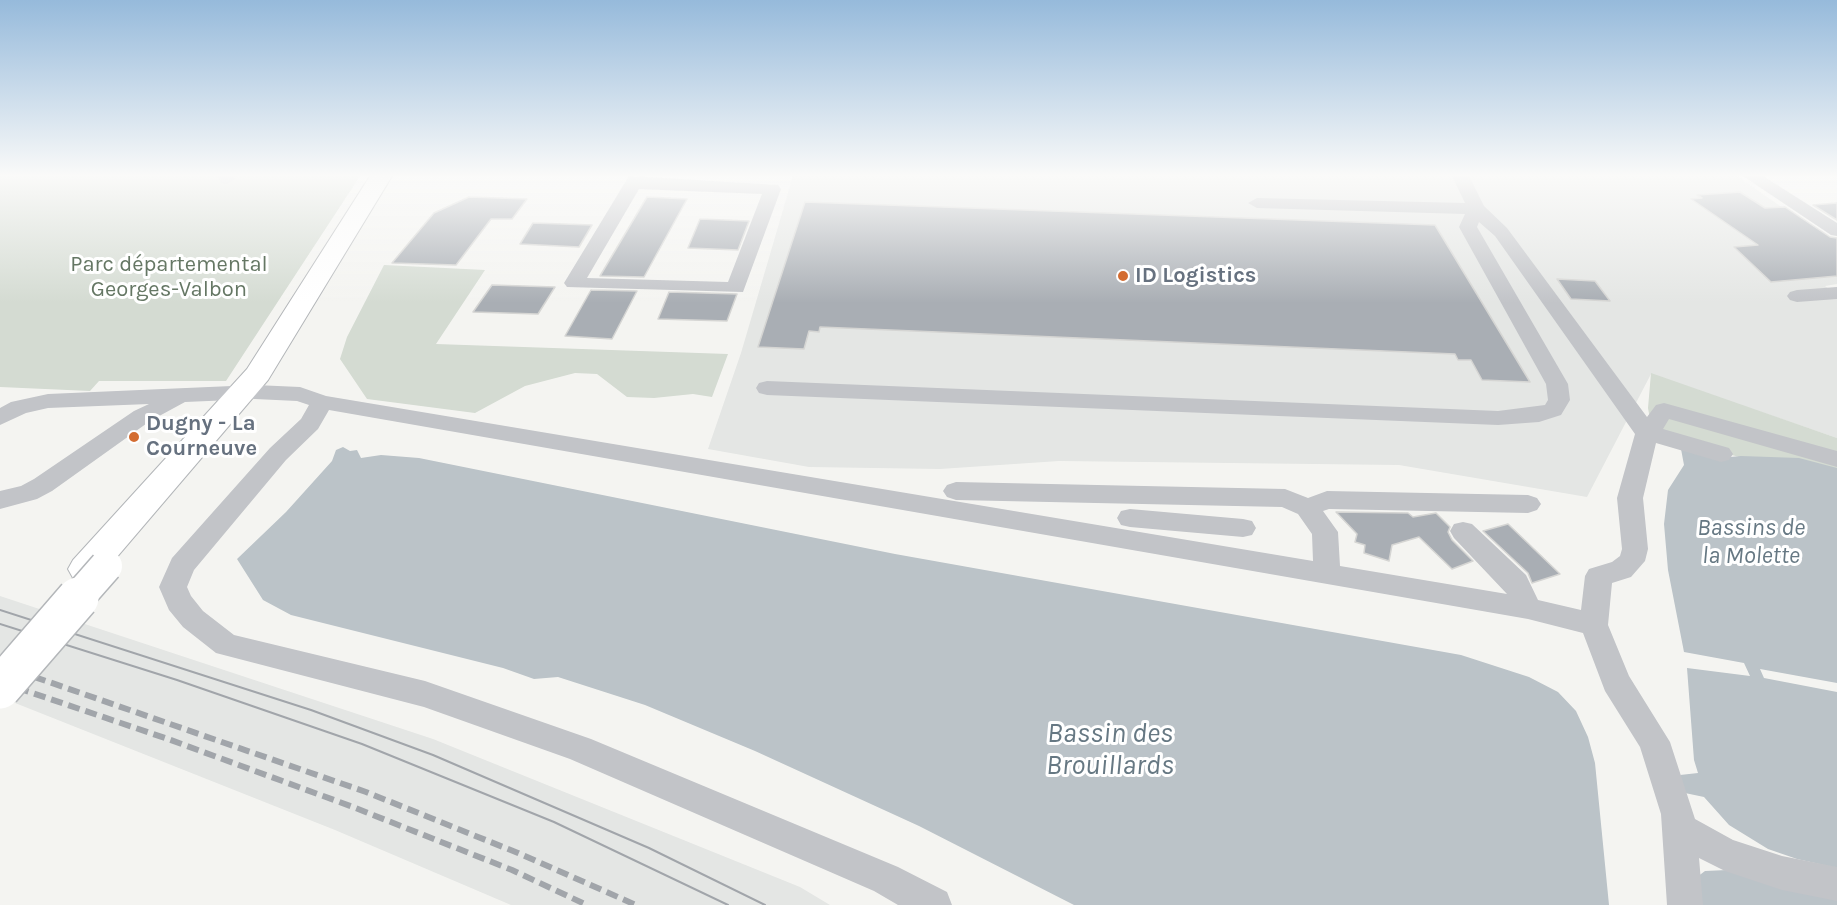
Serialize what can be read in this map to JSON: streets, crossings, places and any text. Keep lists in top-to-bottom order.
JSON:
{
  "water": ["Bassins de la Molette", "Bassin des Brouillards"],
  "parks": ["Parc départemental Georges-Valbon"],
  "places": ["ID Logistics", "Dugny - La Courneuve"]
}
